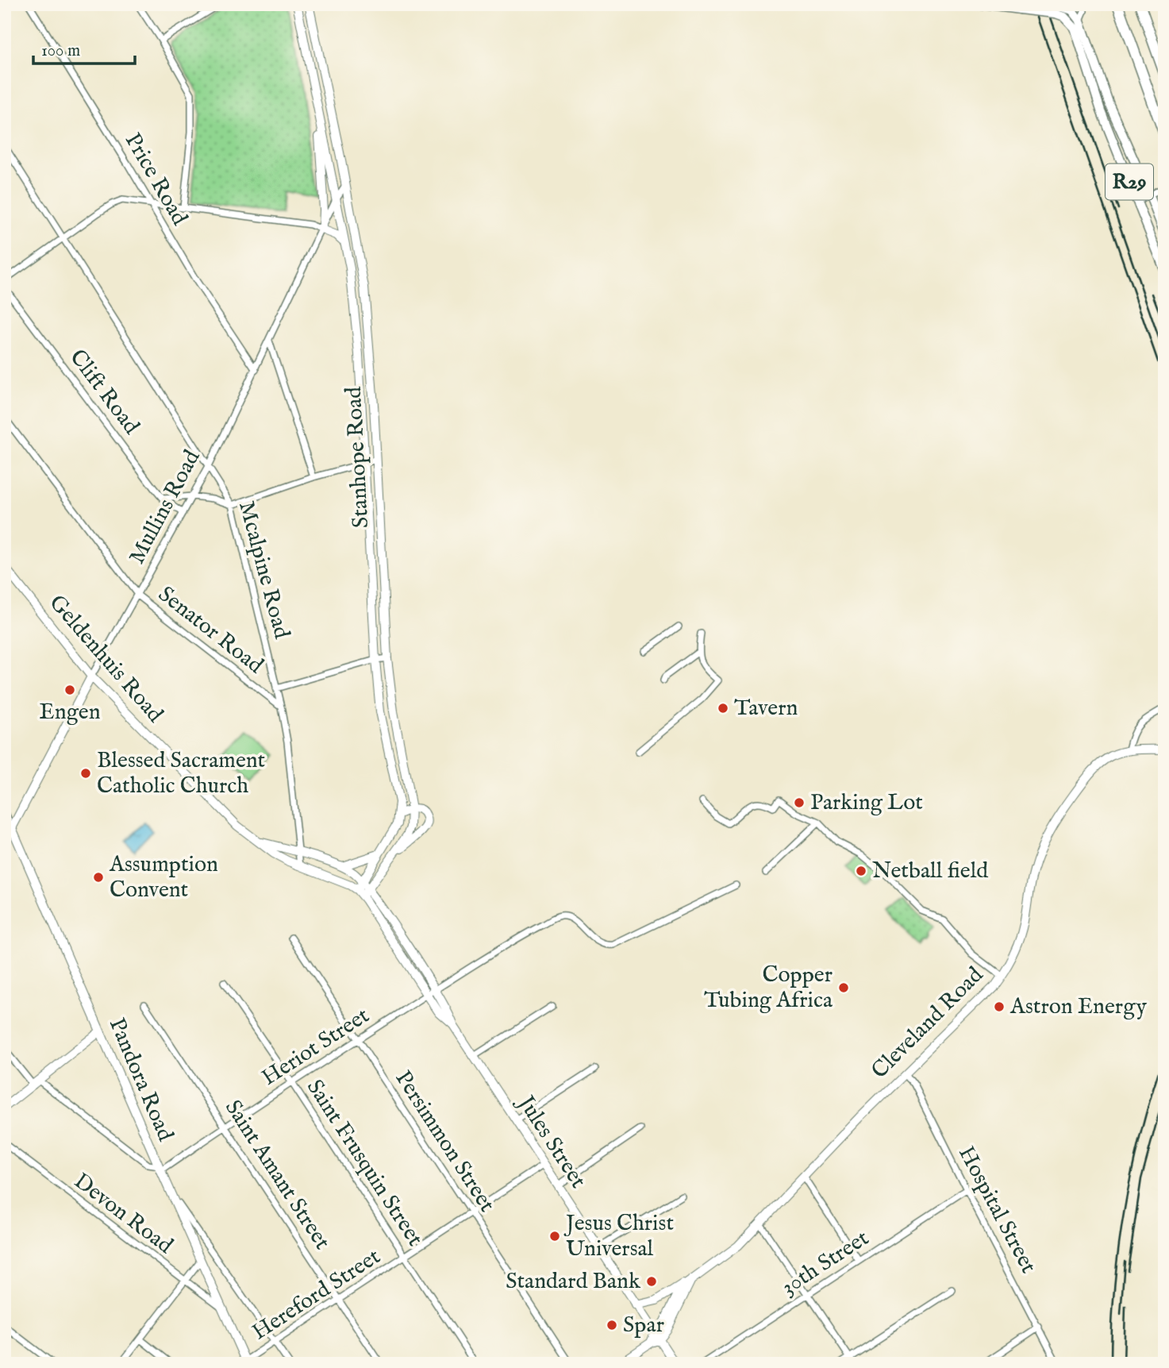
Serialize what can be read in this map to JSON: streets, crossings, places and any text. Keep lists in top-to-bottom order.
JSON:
{
  "streets": {
    "main road": [
      "R29",
      "Stanhope Road",
      "Mullins Road",
      "Geldenhuis Road",
      "Cleveland Road",
      "Pandora Road",
      "Jules Street"
    ],
    "street": [
      "Price Road",
      "Clift Road",
      "Mcalpine Road",
      "Senator Road",
      "Heriot Street",
      "Persimmon Street",
      "Saint Frusquin Street",
      "Saint Amant Street",
      "Hospital Street",
      "Devon Road",
      "30th Street",
      "Hereford Street"
    ]
  },
  "crossings": [
    ["Price Road", "Mullins Road"],
    ["Clift Road", "Mullins Road"],
    ["Stanhope Road", "Mullins Road"],
    ["Stanhope Road", "Geldenhuis Road"],
    ["Stanhope Road", "Jules Street"],
    ["Mullins Road", "Mcalpine Road"],
    ["Mullins Road", "Senator Road"],
    ["Mullins Road", "Geldenhuis Road"],
    ["Mullins Road", "Pandora Road"],
    ["Mcalpine Road", "Senator Road"],
    ["Mcalpine Road", "Geldenhuis Road"],
    ["Geldenhuis Road", "Jules Street"],
    ["Cleveland Road", "Jules Street"],
    ["Cleveland Road", "Hospital Street"],
    ["Heriot Street", "Pandora Road"],
    ["Heriot Street", "Persimmon Street"],
    ["Heriot Street", "Jules Street"],
    ["Heriot Street", "Saint Frusquin Street"],
    ["Heriot Street", "Saint Amant Street"],
    ["Pandora Road", "Devon Road"],
    ["Pandora Road", "Hereford Street"],
    ["Persimmon Street", "Hereford Street"],
    ["Jules Street", "Hereford Street"],
    ["Saint Frusquin Street", "Hereford Street"],
    ["Saint Amant Street", "Hereford Street"],
    ["Hospital Street", "30th Street"]
  ],
  "places": [
    "Engen",
    "Tavern",
    "Blessed Sacrament Catholic Church",
    "Parking Lot",
    "Netball field",
    "Assumption Convent",
    "Copper Tubing Africa",
    "Astron Energy",
    "Jesus Christ Universal",
    "Standard Bank",
    "Spar"
  ],
  "scale_bar": "100 m"
}
